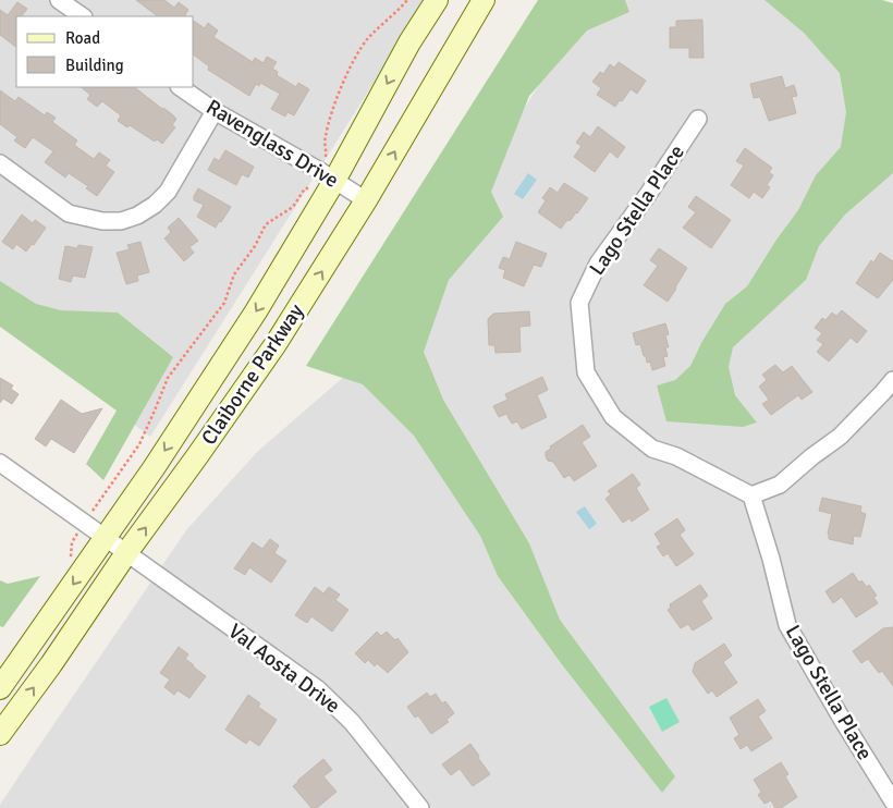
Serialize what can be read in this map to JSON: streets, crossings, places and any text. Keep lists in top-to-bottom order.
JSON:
{
  "streets": {
    "main road": ["Claiborne Parkway"],
    "street": ["Ravenglass Drive", "Lago Stella Place", "Val Aosta Drive"]
  },
  "crossings": [
    ["Ravenglass Drive", "Claiborne Parkway"],
    ["Claiborne Parkway", "Val Aosta Drive"]
  ],
  "legend": ["Road", "Building"]
}
